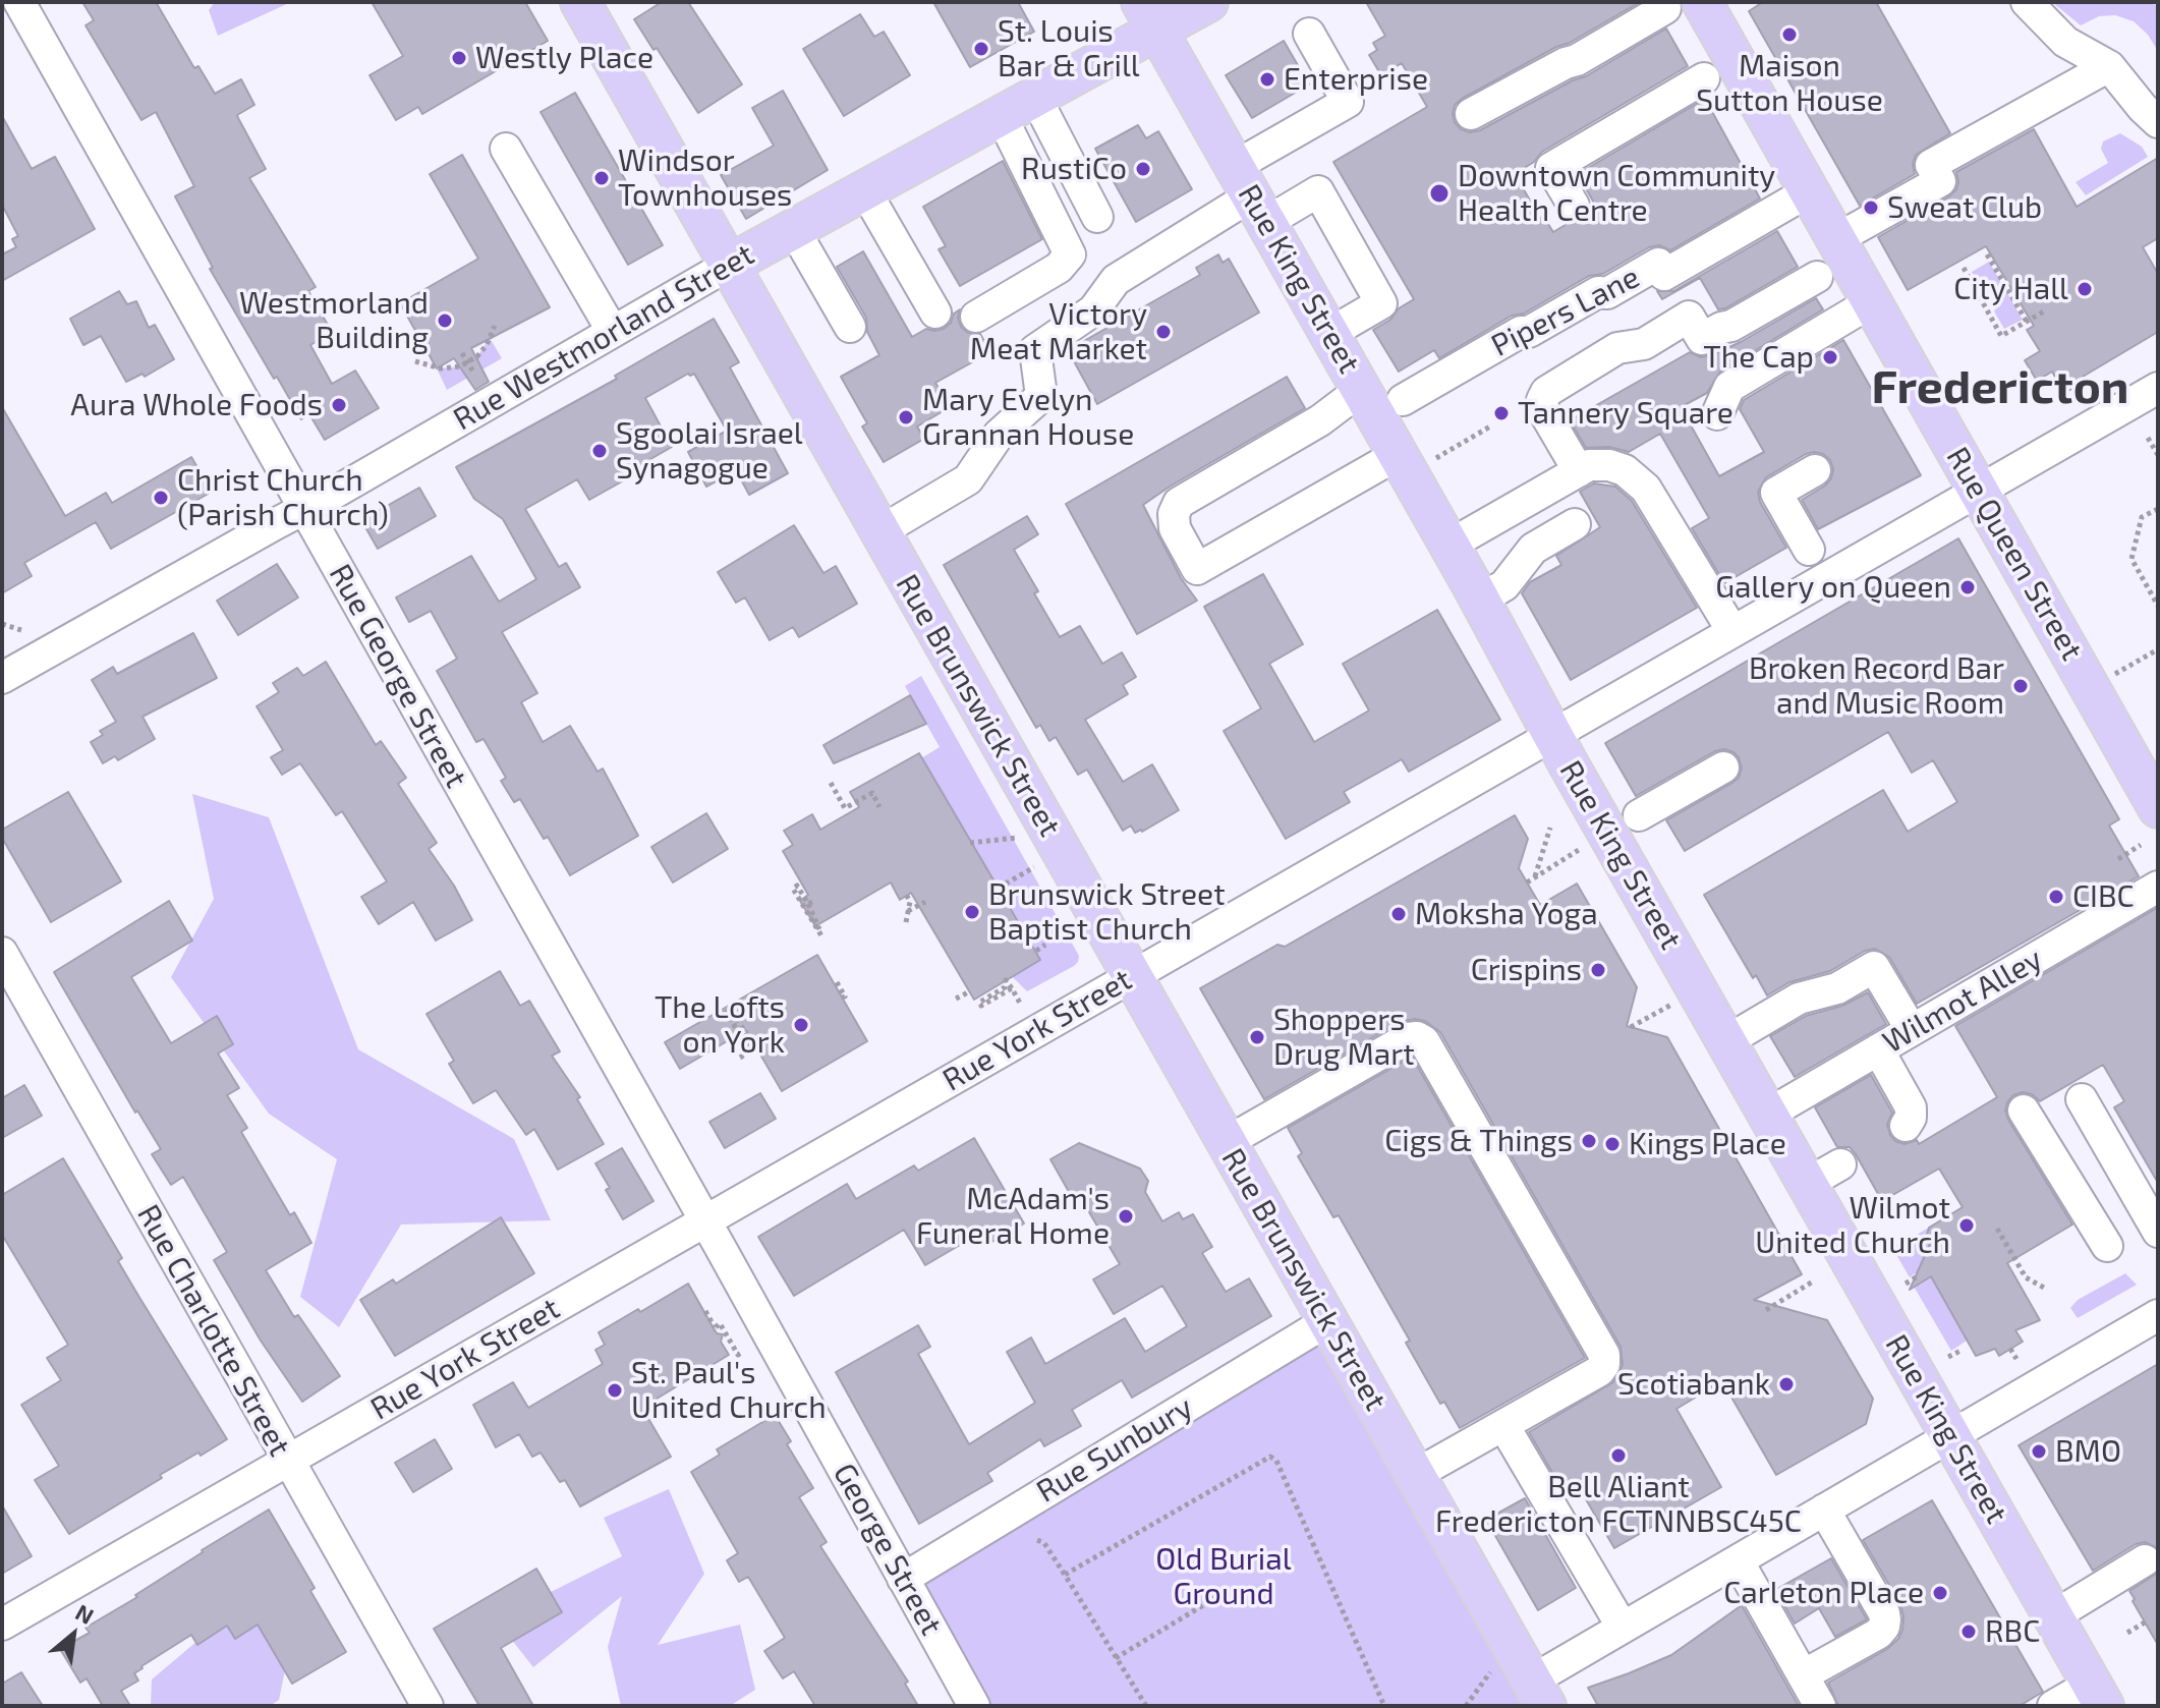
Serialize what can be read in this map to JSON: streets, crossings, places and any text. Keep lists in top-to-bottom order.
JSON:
{
  "streets": {
    "main road": [
      "Rue King Street",
      "Rue Westmorland Street",
      "Rue Queen Street",
      "Rue Brunswick Street"
    ],
    "street": [
      "Pipers Lane",
      "Rue George Street",
      "Wilmot Alley",
      "Rue York Street",
      "Rue Charlotte Street",
      "Rue Sunbury",
      "George Street"
    ]
  },
  "crossings": [
    ["Rue King Street", "Rue Westmorland Street"],
    ["Rue King Street", "Wilmot Alley"],
    ["Rue King Street", "Rue York Street"],
    ["Pipers Lane", "Rue Queen Street"],
    ["Rue Westmorland Street", "Rue George Street"],
    ["Rue Westmorland Street", "Rue Brunswick Street"],
    ["Rue Queen Street", "Rue York Street"],
    ["Rue George Street", "Rue York Street"],
    ["Rue George Street", "George Street"],
    ["Rue Brunswick Street", "Rue York Street"],
    ["Rue Brunswick Street", "Rue Sunbury"],
    ["Rue York Street", "Rue Charlotte Street"],
    ["Rue York Street", "George Street"],
    ["Rue Sunbury", "George Street"]
  ],
  "districts": ["Fredericton"],
  "parks": ["Old Burial Ground"],
  "places": [
    "Maison Sutton House",
    "St. Louis Bar & Grill",
    "Westly Place",
    "Enterprise",
    "RustiCo",
    "Windsor Townhouses",
    "Downtown Community Health Centre",
    "Sweat Club",
    "City Hall",
    "Westmorland Building",
    "Victory Meat Market",
    "The Cap",
    "Aura Whole Foods",
    "Tannery Square",
    "Mary Evelyn Grannan House",
    "Sgoolai Israel Synagogue",
    "Christ Church (Parish Church)",
    "Gallery on Queen",
    "Broken Record Bar and Music Room",
    "CIBC",
    "Brunswick Street Baptist Church",
    "Moksha Yoga",
    "Crispins",
    "The Lofts on York",
    "Shoppers Drug Mart",
    "Cigs & Things",
    "Kings Place",
    "McAdam's Funeral Home",
    "Wilmot United Church",
    "Scotiabank",
    "St. Paul's United Church",
    "BMO",
    "Bell Aliant Fredericton FCTNNBSC45C",
    "Carleton Place",
    "RBC"
  ],
  "north": "top right"
}
